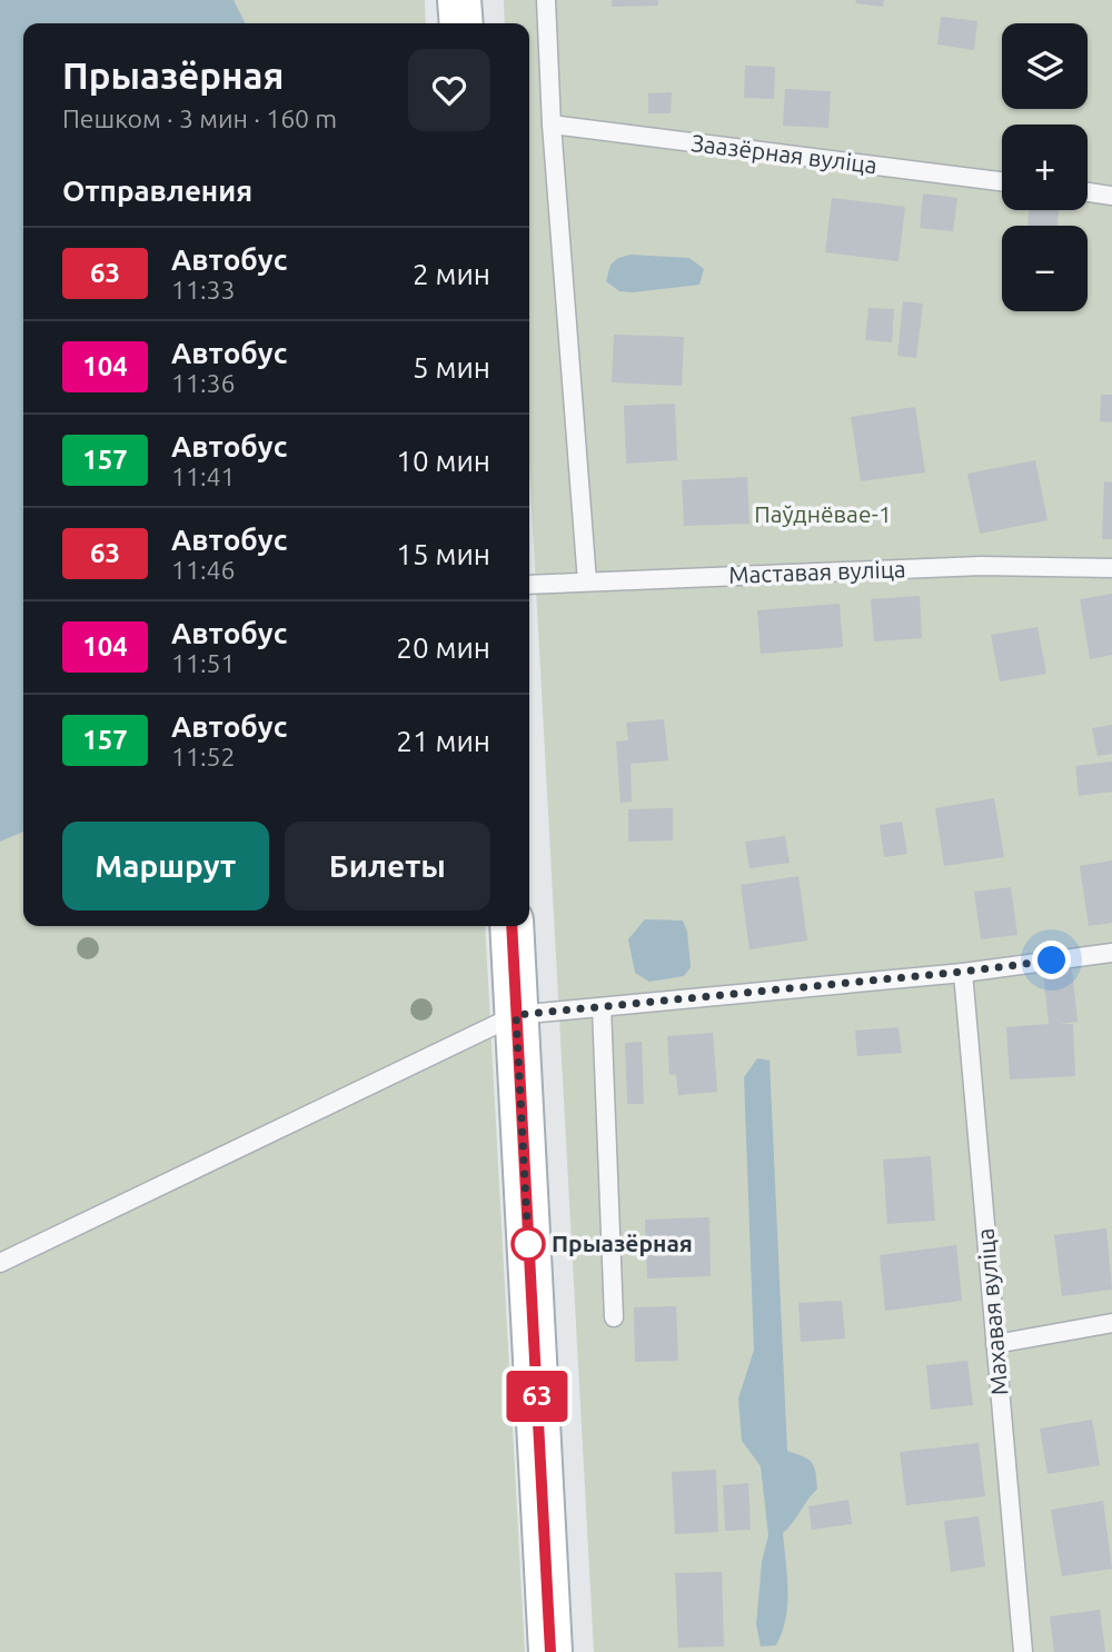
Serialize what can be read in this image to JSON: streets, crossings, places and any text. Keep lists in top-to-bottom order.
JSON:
{
  "streets": {
    "lane": ["Заазёрная вуліца", "Маставая вуліца", "Махавая вуліца"]
  },
  "parks": ["Паўднёвае-1"],
  "places": ["Прыазёрная"],
  "lines": ["bus line 63"],
  "page": {
    "on_map": "63",
    "map_buttons": ["+", "−"],
    "heading": [
      ["Прыазёрная", "Пешком · 3 мин · 160 m"],
      "Отправления"
    ],
    "list": [
      {
        "mark": "63",
        "name": "Автобус",
        "note": "11:33",
        "value": "2 мин"
      },
      {
        "mark": "104",
        "name": "Автобус",
        "note": "11:36",
        "value": "5 мин"
      },
      {
        "mark": "157",
        "name": "Автобус",
        "note": "11:41",
        "value": "10 мин"
      },
      {
        "mark": "63",
        "name": "Автобус",
        "note": "11:46",
        "value": "15 мин"
      },
      {
        "mark": "104",
        "name": "Автобус",
        "note": "11:51",
        "value": "20 мин"
      },
      {
        "mark": "157",
        "name": "Автобус",
        "note": "11:52",
        "value": "21 мин"
      }
    ],
    "buttons": ["Маршрут", "Билеты"]
  }
}
